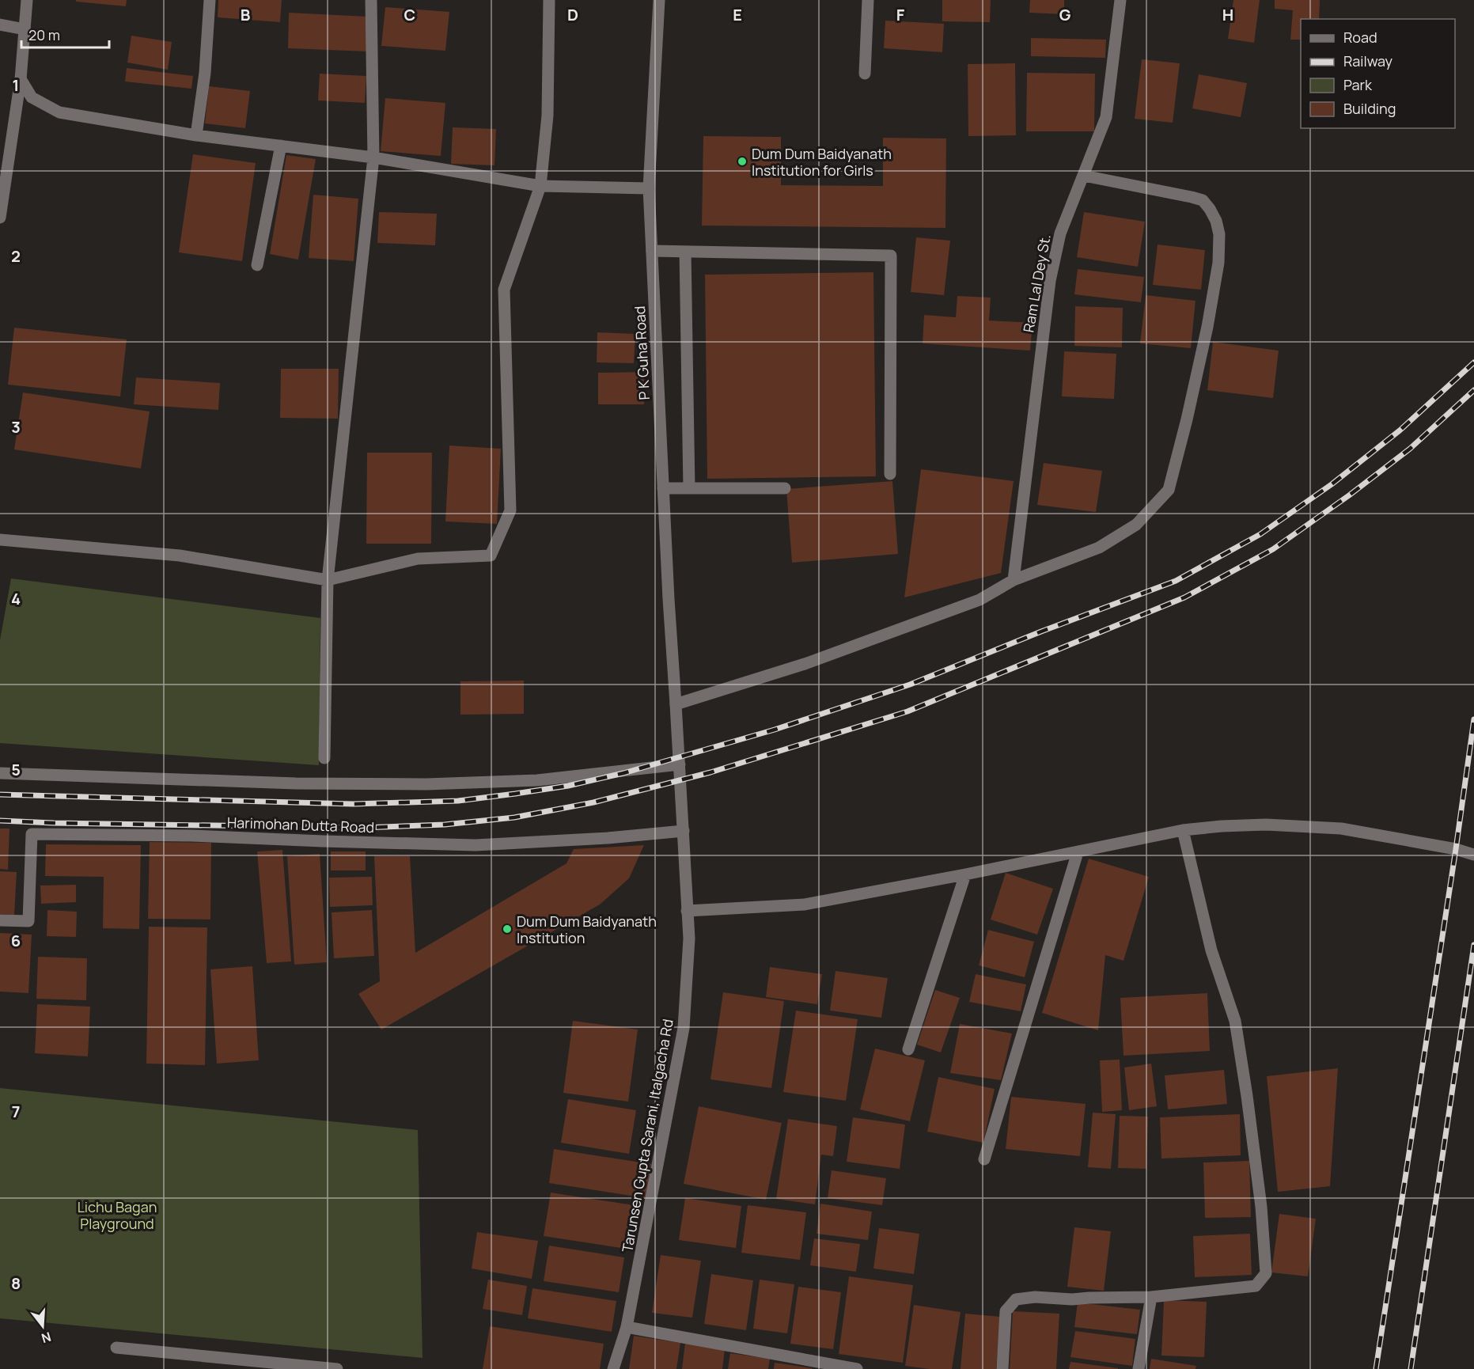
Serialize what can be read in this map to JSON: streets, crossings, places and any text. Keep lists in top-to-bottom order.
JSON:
{
  "streets": {
    "street": [
      "Ram Lal Dey St.",
      "P K Guha Road",
      "Harimohan Dutta Road",
      "Tarunsen Gupta Sarani, Italgacha Rd"
    ]
  },
  "crossings": [
    ["P K Guha Road", "Tarunsen Gupta Sarani, Italgacha Rd"],
    ["Harimohan Dutta Road", "Tarunsen Gupta Sarani, Italgacha Rd"]
  ],
  "parks": ["Lichu Bagan Playground"],
  "places": ["Dum Dum Baidyanath Institution for Girls", "Dum Dum Baidyanath Institution"],
  "legend": [
    "Road",
    "Railway",
    "Park",
    "Building"
  ],
  "scale_bar": "20 m",
  "north": "bottom",
  "grid": {
    "columns": [
      "B",
      "C",
      "D",
      "E",
      "F",
      "G",
      "H"
    ],
    "rows": [
      "1",
      "2",
      "3",
      "4",
      "5",
      "6",
      "7",
      "8"
    ]
  }
}
